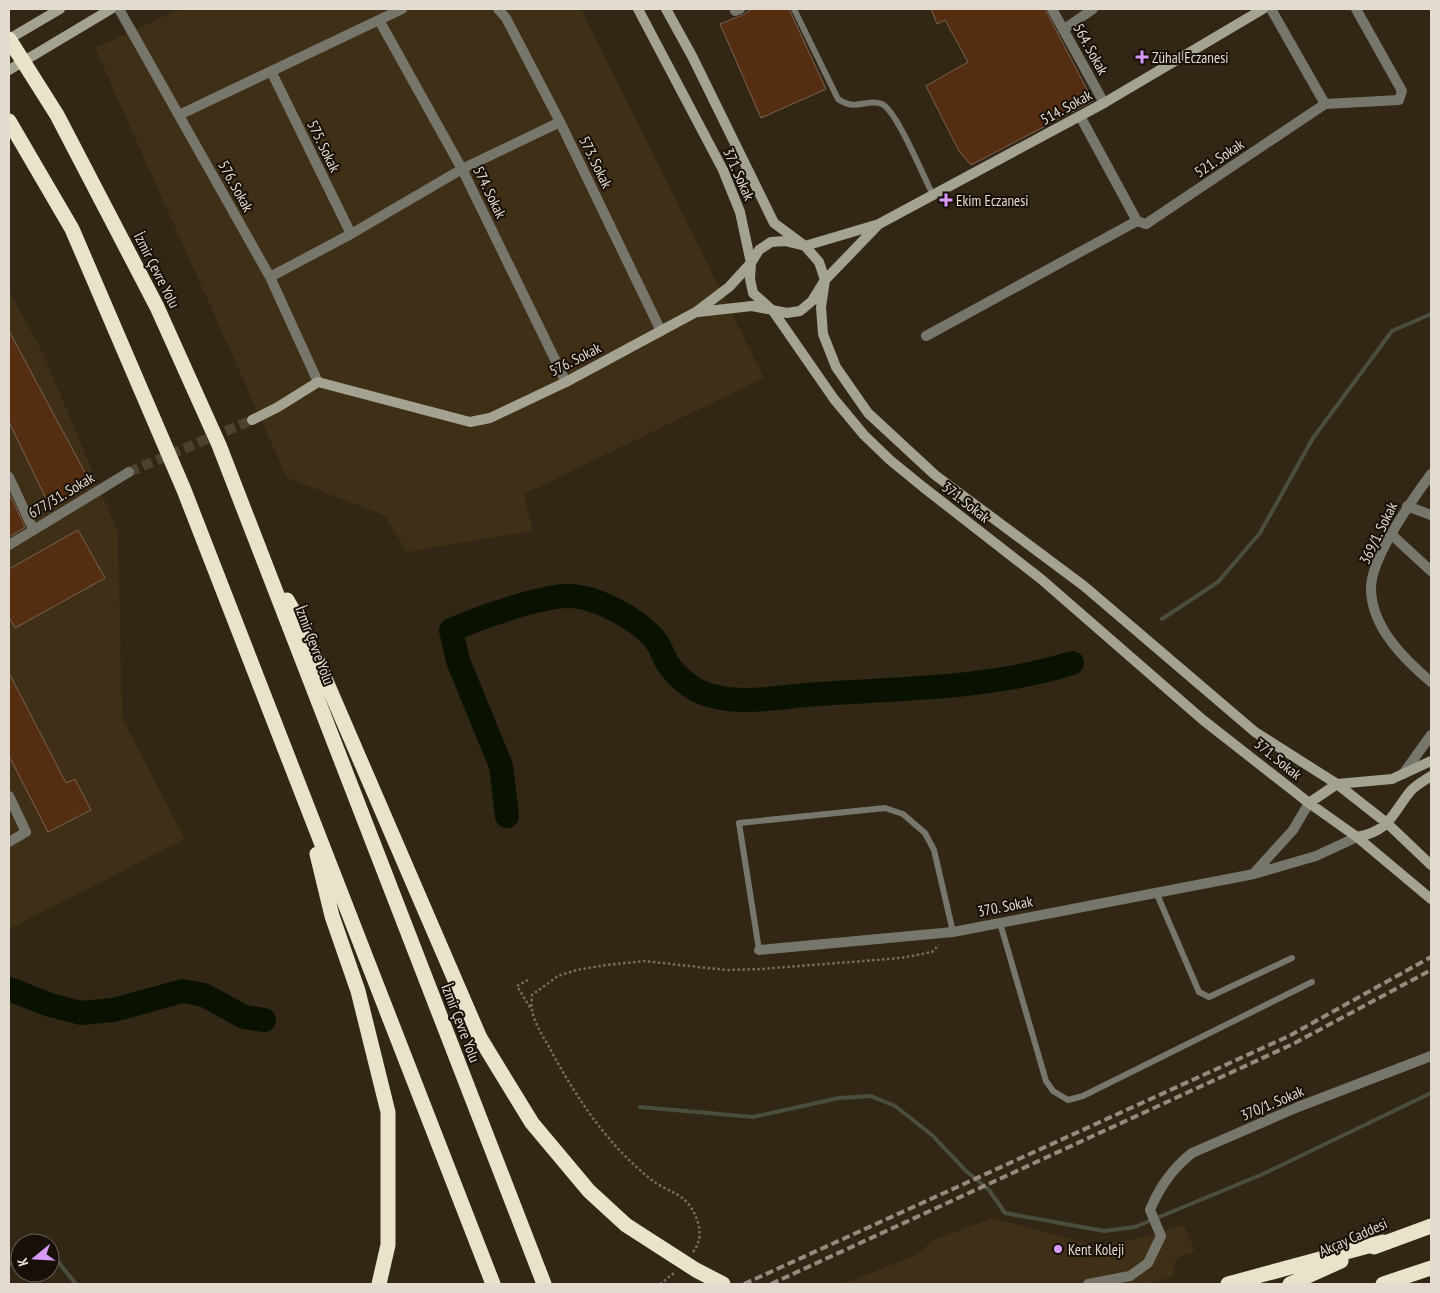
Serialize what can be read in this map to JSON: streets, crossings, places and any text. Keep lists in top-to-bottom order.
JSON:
{
  "streets": {
    "highway": ["İzmir Çevre Yolu", "Akçay Caddesi"],
    "main road": ["514. Sokak", "371. Sokak", "576. Sokak"],
    "street": [
      "564. Sokak",
      "575. Sokak",
      "521. Sokak",
      "573. Sokak",
      "574. Sokak",
      "677/31. Sokak",
      "369/1. Sokak",
      "370. Sokak",
      "370/1. Sokak"
    ]
  },
  "crossings": [
    ["564. Sokak", "514. Sokak"],
    ["573. Sokak", "576. Sokak"],
    ["371. Sokak", "370. Sokak"],
    ["576. Sokak", "574. Sokak"]
  ],
  "places": {
    "health": ["Zühal Eczanesi", "Ekim Eczanesi"],
    "other": ["Kent Koleji"]
  },
  "north": "left"
}
